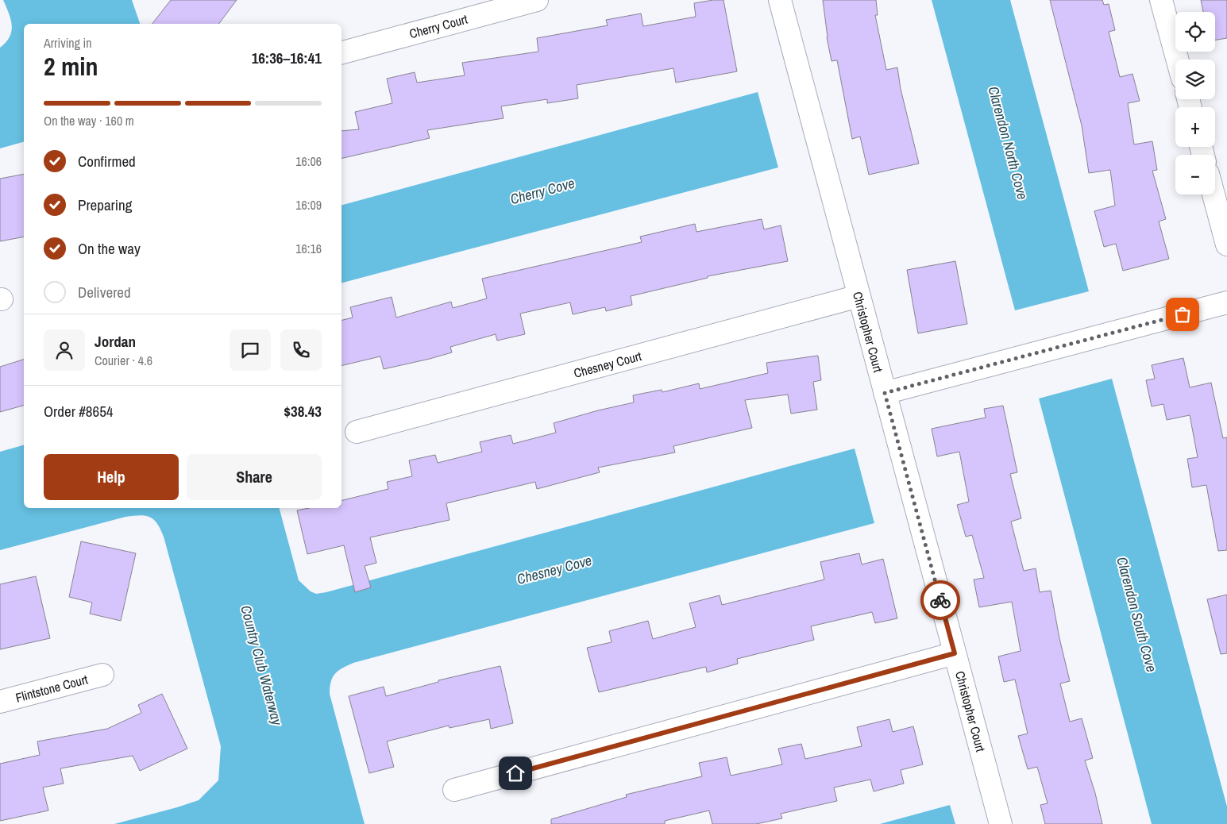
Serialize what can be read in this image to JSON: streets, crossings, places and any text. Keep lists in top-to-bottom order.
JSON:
{
  "streets": {
    "street": [
      "Cherry Court",
      "Christopher Court",
      "Chesney Court",
      "Flintstone Court"
    ]
  },
  "crossings": [
    ["Christopher Court", "Chesney Court"]
  ],
  "water": [
    "Clarendon North Cove",
    "Cherry Cove",
    "Chesney Cove",
    "Clarendon South Cove",
    "Country Club Waterway"
  ],
  "page": {
    "map_buttons": ["+", "−"],
    "heading": ["2 min", "Arriving in", "16:36–16:41"],
    "panel": [
      "Jordan",
      "Courier · 4.6",
      "Order #8654",
      "$38.43"
    ],
    "bar": "On the way · 160 m",
    "list": [
      ["Confirmed", "16:06"],
      ["Preparing", "16:09"],
      ["On the way", "16:16"],
      "Delivered"
    ],
    "buttons": ["Help", "Share"]
  }
}
